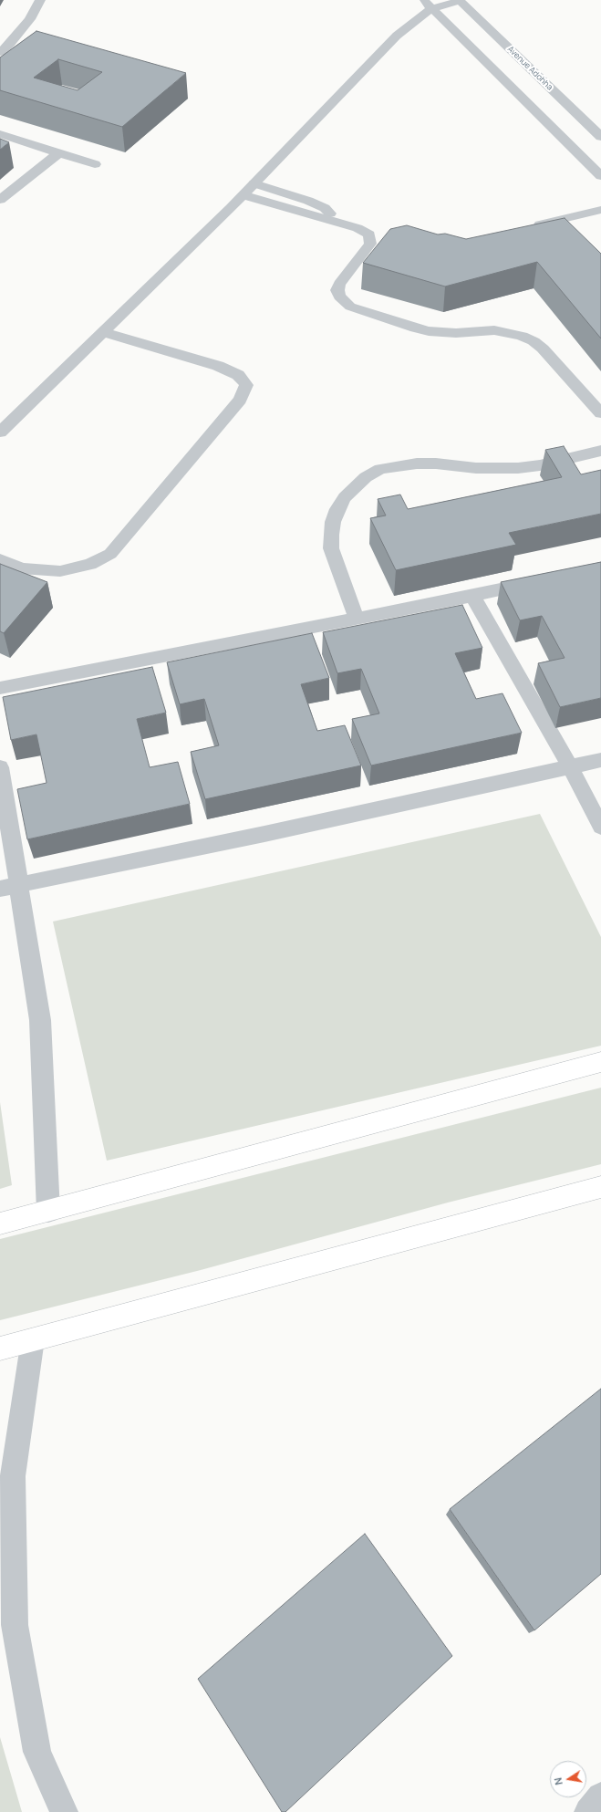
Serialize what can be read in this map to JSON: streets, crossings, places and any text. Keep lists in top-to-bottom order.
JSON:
{
  "streets": {
    "street": ["Avenue Adohha"]
  },
  "north": "left"
}
